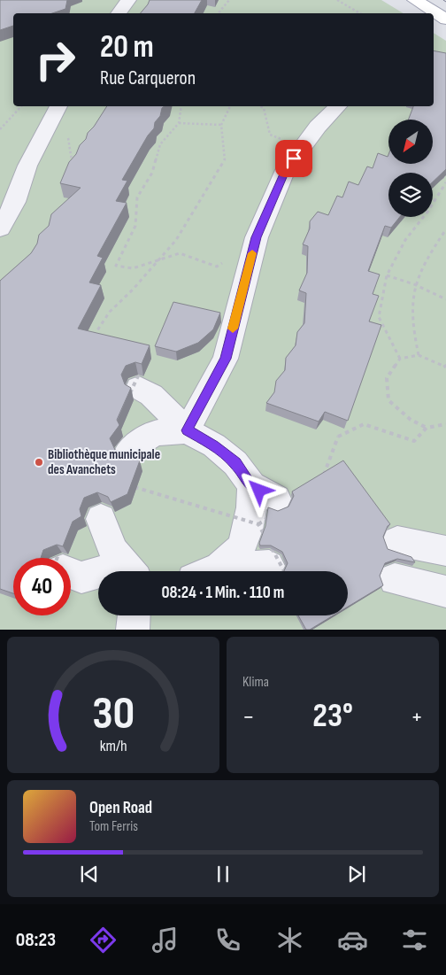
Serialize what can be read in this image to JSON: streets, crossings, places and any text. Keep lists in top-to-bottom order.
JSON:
{
  "places": ["Bibliothèque municipale des Avanchets"],
  "north": "bottom left",
  "page": {
    "turn": ["20 m", "Rue Carqueron"],
    "limit": "40",
    "trip": "08:24 · 1 Min. · 110 m",
    "tile": "Klima",
    "heat": ["−", "23°", "+"],
    "song": ["Open Road", "Tom Ferris"],
    "tabs": "08:23",
    "gauge": ["30", "km/h"]
  }
}
